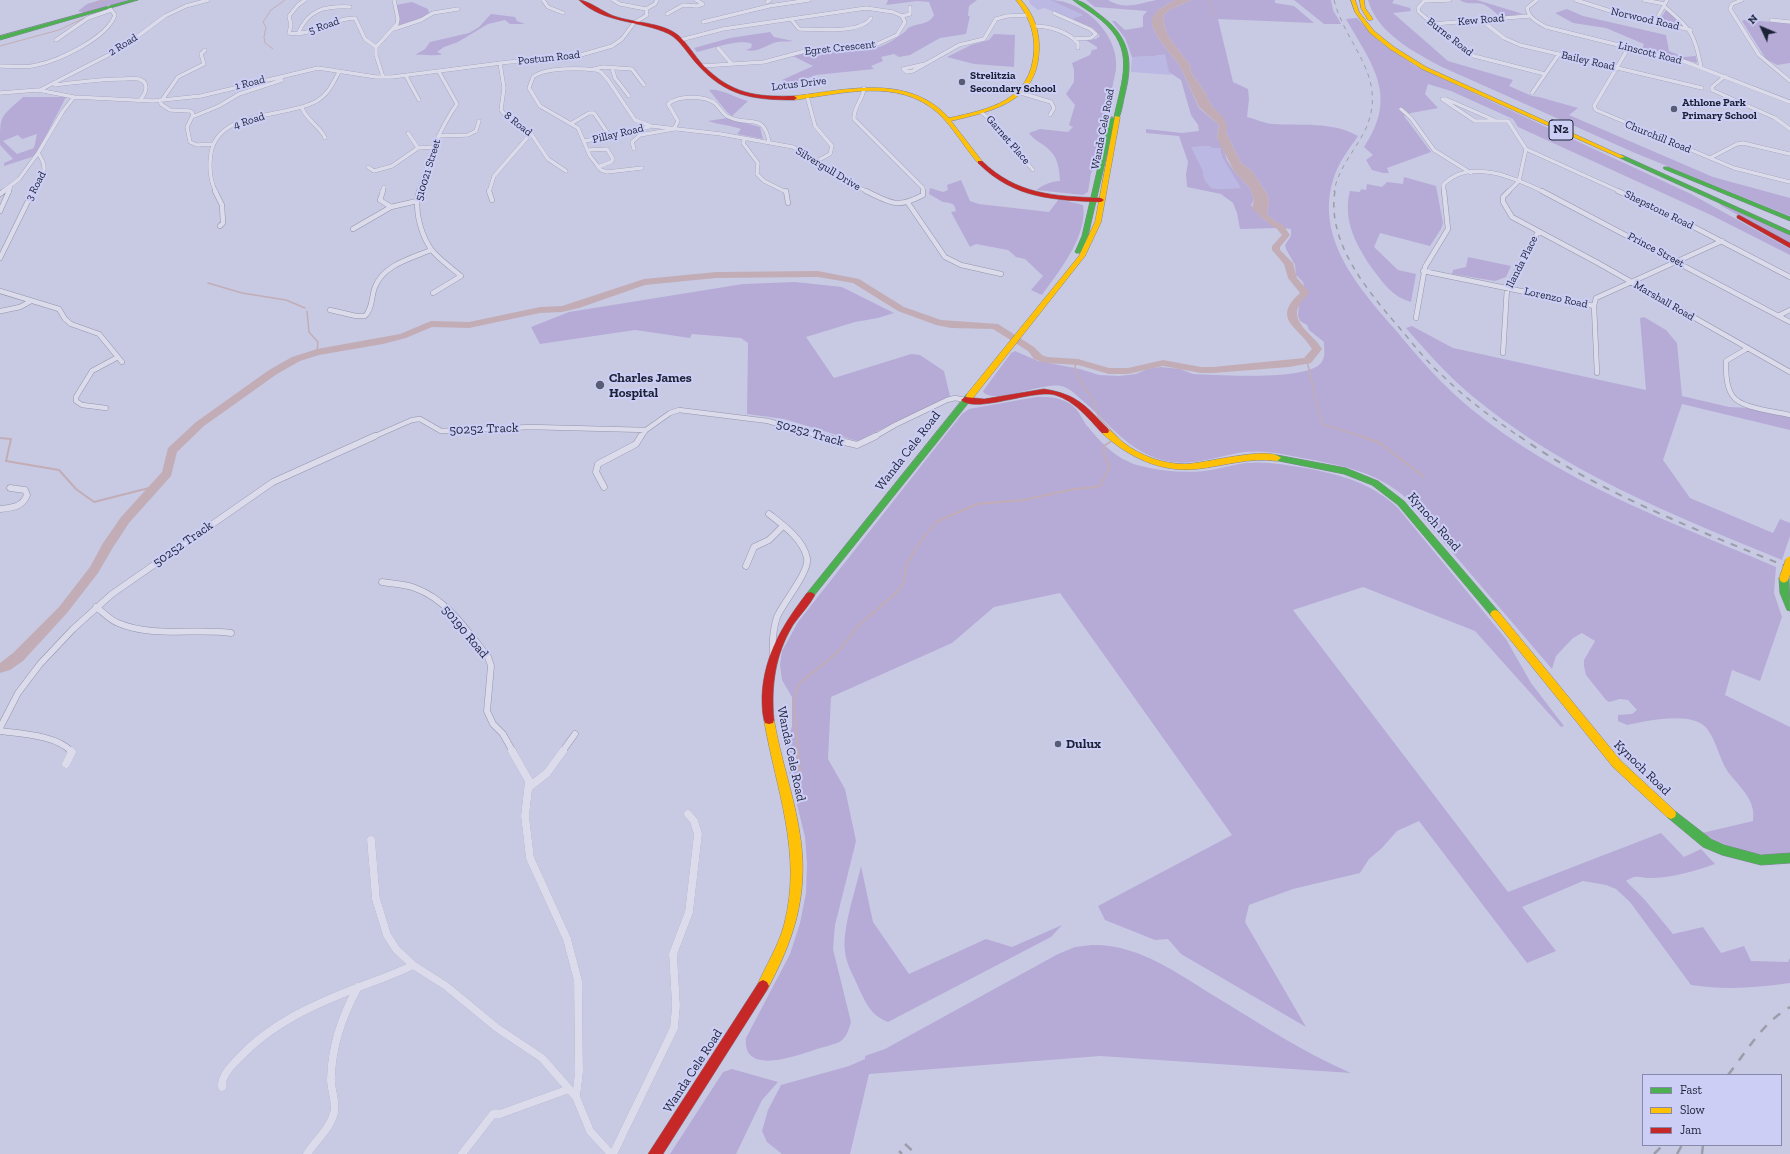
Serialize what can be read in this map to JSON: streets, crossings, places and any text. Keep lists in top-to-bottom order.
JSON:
{
  "streets": {
    "main road": [
      "Lotus Drive",
      "Wanda Cele Road",
      "N2",
      "Kynoch Road"
    ],
    "street": [
      "Norwood Road",
      "Kew Road",
      "5 Road",
      "Burne Road",
      "2 Road",
      "Egret Crescent",
      "Linscott Road",
      "Postum Road",
      "Bailey Road",
      "1 Road",
      "4 Road",
      "8 Road",
      "Pillay Road",
      "Churchill Road",
      "Garnet Place",
      "Silvergull Drive",
      "510021 Street",
      "3 Road",
      "Shepstone Road",
      "Prince Street",
      "Ilanda Place",
      "Lorenzo Road",
      "Marshall Road",
      "50252 Track",
      "50190 Road"
    ]
  },
  "crossings": [
    ["Kew Road", "Burne Road"],
    ["Kew Road", "Linscott Road"],
    ["Kew Road", "Bailey Road"],
    ["5 Road", "1 Road"],
    ["2 Road", "1 Road"],
    ["Egret Crescent", "Lotus Drive"],
    ["Linscott Road", "Churchill Road"],
    ["Postum Road", "1 Road"],
    ["Postum Road", "Lotus Drive"],
    ["Postum Road", "8 Road"],
    ["Bailey Road", "Churchill Road"],
    ["1 Road", "4 Road"],
    ["1 Road", "8 Road"],
    ["1 Road", "510021 Street"],
    ["1 Road", "3 Road"],
    ["Lotus Drive", "Wanda Cele Road"],
    ["Wanda Cele Road", "50252 Track"],
    ["Wanda Cele Road", "Kynoch Road"],
    ["Pillay Road", "Silvergull Drive"],
    ["Prince Street", "Ilanda Place"],
    ["Ilanda Place", "Lorenzo Road"],
    ["Ilanda Place", "Marshall Road"],
    ["50252 Track", "Kynoch Road"]
  ],
  "places": [
    "Strelitzia Secondary School",
    "Athlone Park Primary School",
    "Charles James Hospital",
    "Dulux"
  ],
  "legend": ["Fast", "Slow", "Jam"],
  "north": "top left"
}
